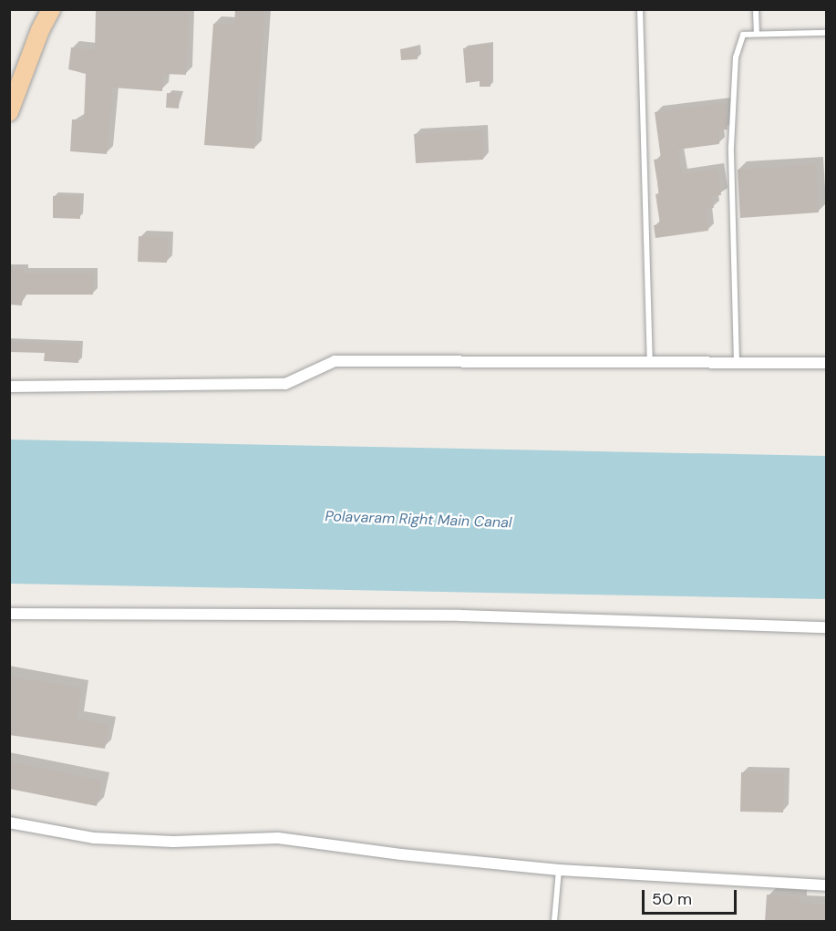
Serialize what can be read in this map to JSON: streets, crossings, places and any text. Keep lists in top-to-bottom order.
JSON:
{
  "water": ["Polavaram Right Main Canal"],
  "scale_bar": "50 m"
}
